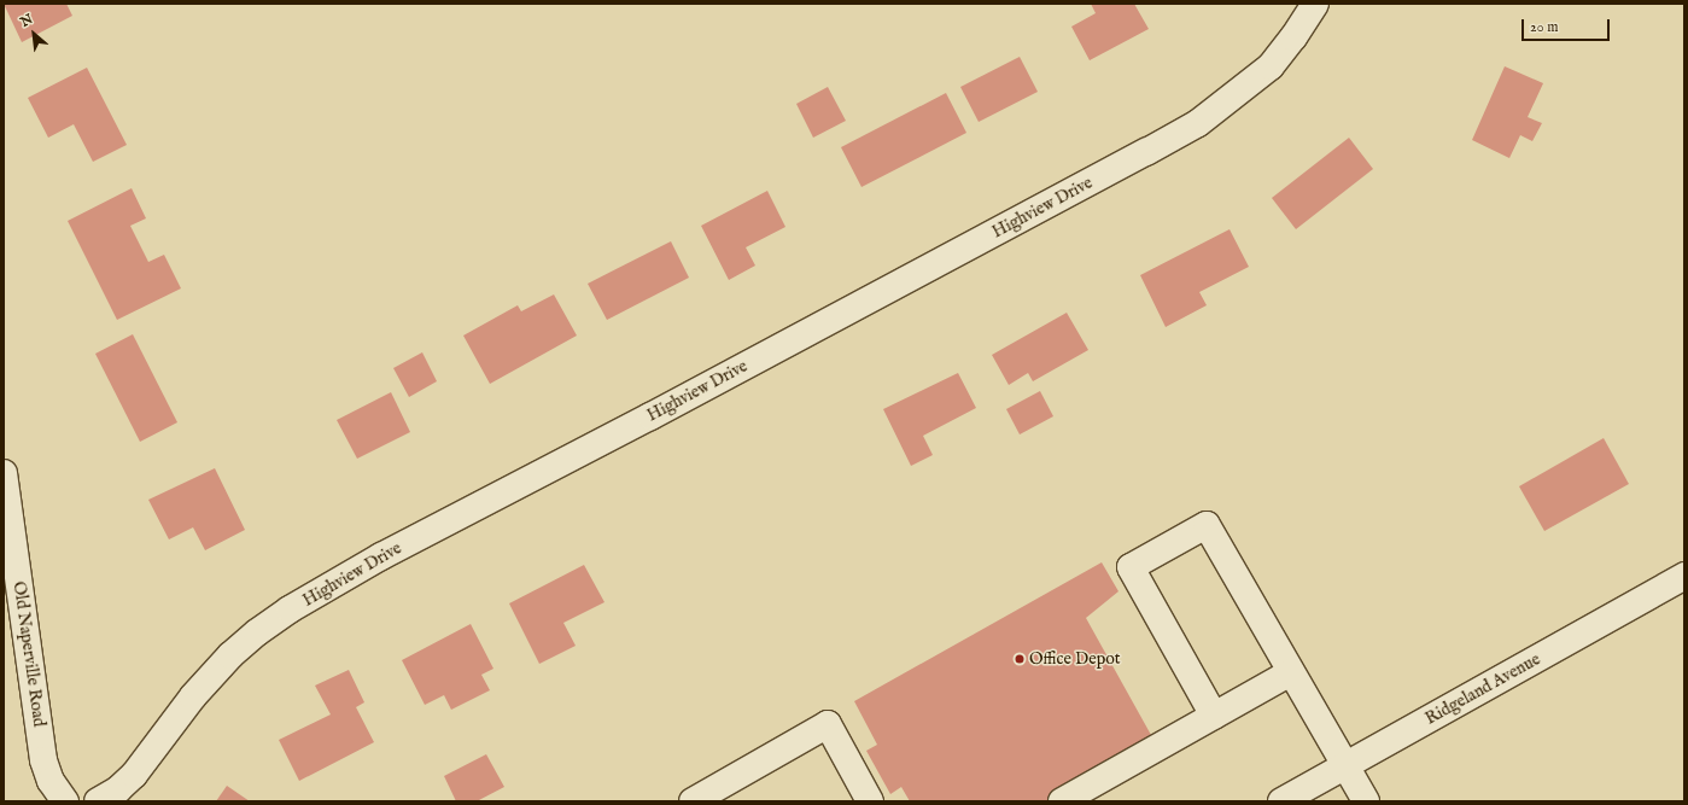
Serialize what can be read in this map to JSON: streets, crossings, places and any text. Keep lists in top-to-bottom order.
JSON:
{
  "streets": {
    "street": ["Highview Drive", "Old Naperville Road", "Ridgeland Avenue"]
  },
  "places": ["Office Depot"],
  "scale_bar": "20 m",
  "north": "top left"
}
